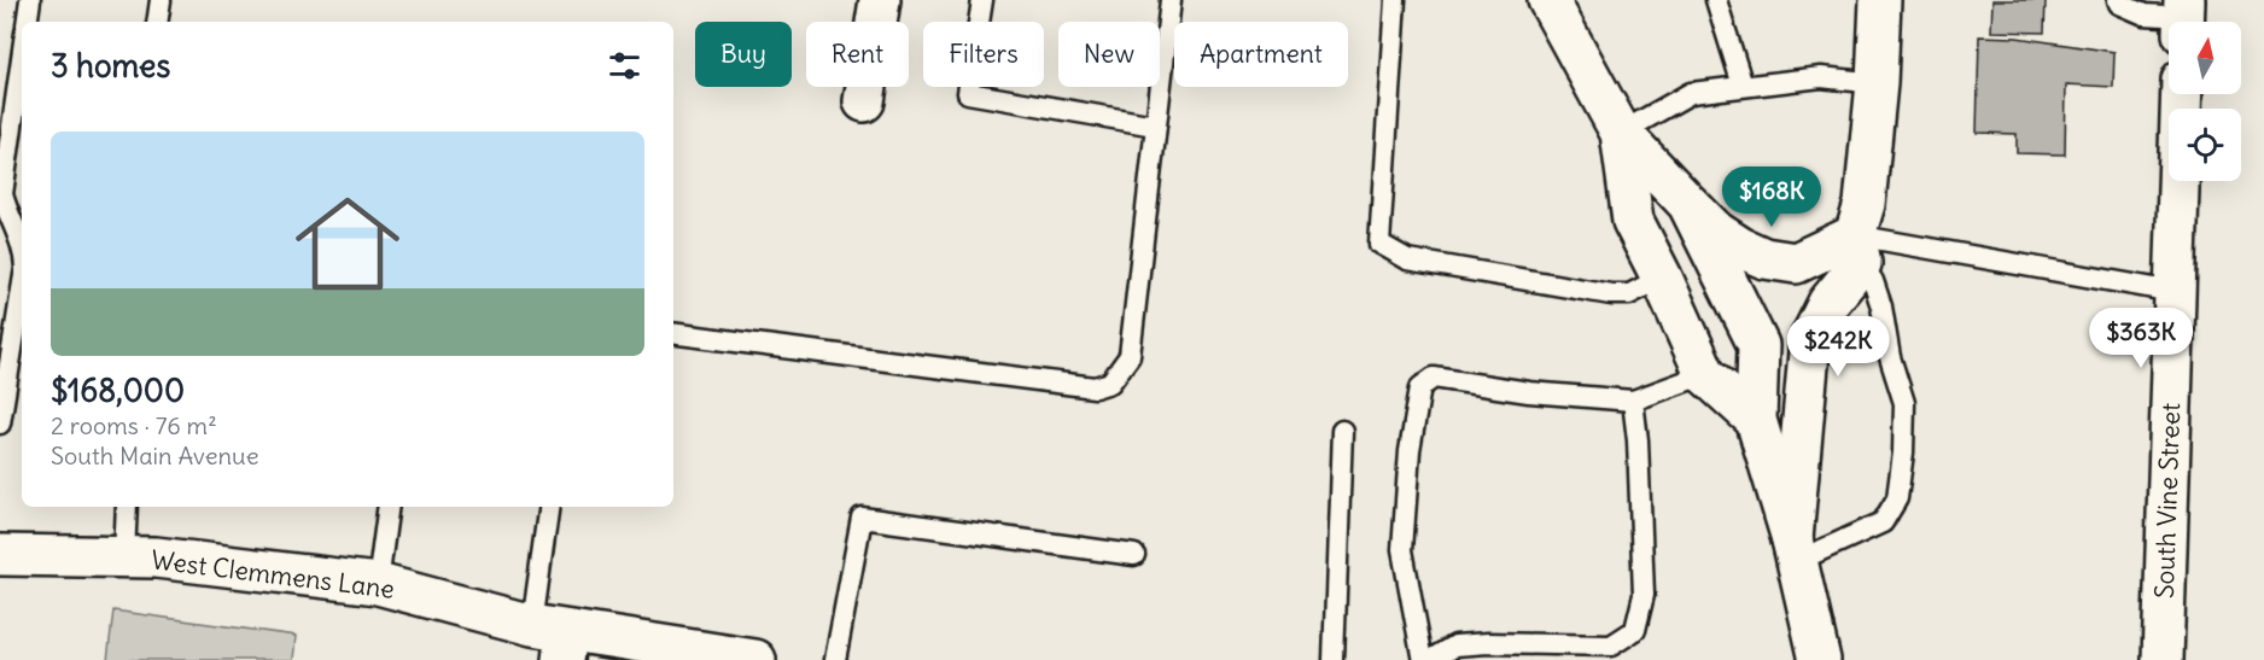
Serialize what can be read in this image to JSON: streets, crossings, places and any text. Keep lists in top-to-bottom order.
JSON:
{
  "streets": {
    "main road": ["South Vine Street", "West Clemmens Lane"]
  },
  "north": "top",
  "page": {
    "chip": [
      "Buy",
      "Rent",
      "Filters",
      "New",
      "Apartment"
    ],
    "heading": "3 homes",
    "list": [
      {
        "name": "$168,000",
        "note": "2 rooms · 76 m² · South Main Avenue"
      }
    ],
    "price": ["$168K", "$363K", "$242K"]
  }
}
